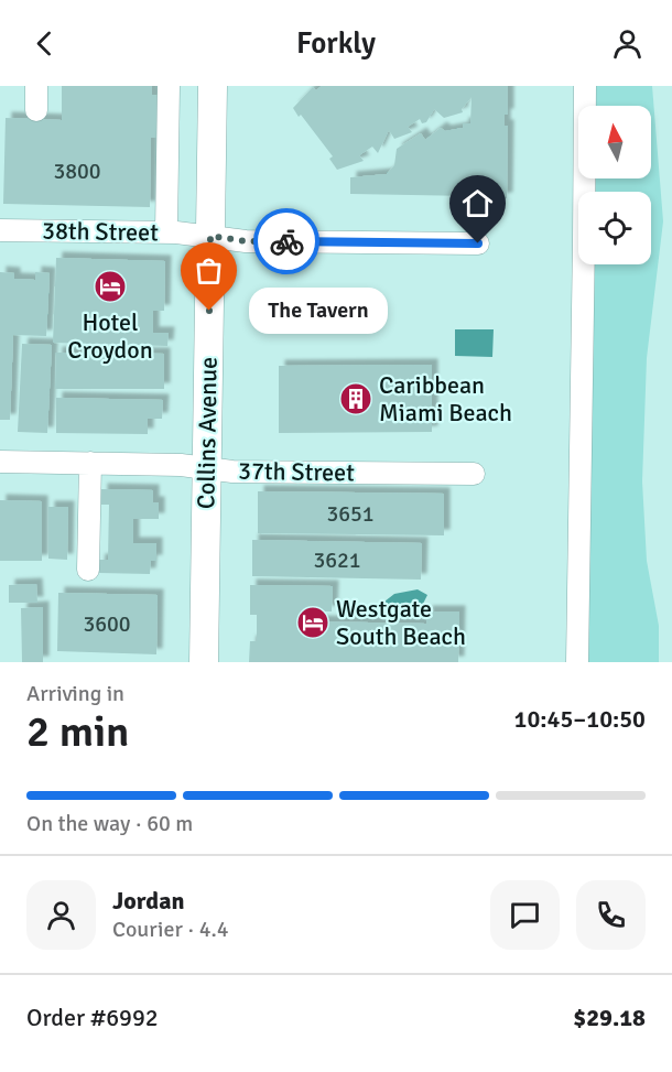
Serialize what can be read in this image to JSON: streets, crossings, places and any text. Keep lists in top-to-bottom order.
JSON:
{
  "streets": {
    "main road": ["Collins Avenue"],
    "street": ["38th Street", "37th Street"]
  },
  "crossings": [
    ["38th Street", "Collins Avenue"],
    ["Collins Avenue", "37th Street"]
  ],
  "places": {
    "hotel": ["Hotel Croydon", "Westgate South Beach"],
    "other": ["The Tavern"],
    "building": ["Caribbean Miami Beach"]
  },
  "house_numbers": [
    "3800",
    "3651",
    "3621",
    "3600"
  ],
  "north": "top",
  "page": {
    "header": "Forkly",
    "bubble": "The Tavern",
    "heading": ["2 min", "Arriving in", "10:45–10:50"],
    "panel": [
      "Jordan",
      "Courier · 4.4",
      "Order #6992",
      "$29.18"
    ],
    "bar": "On the way · 60 m"
  }
}
